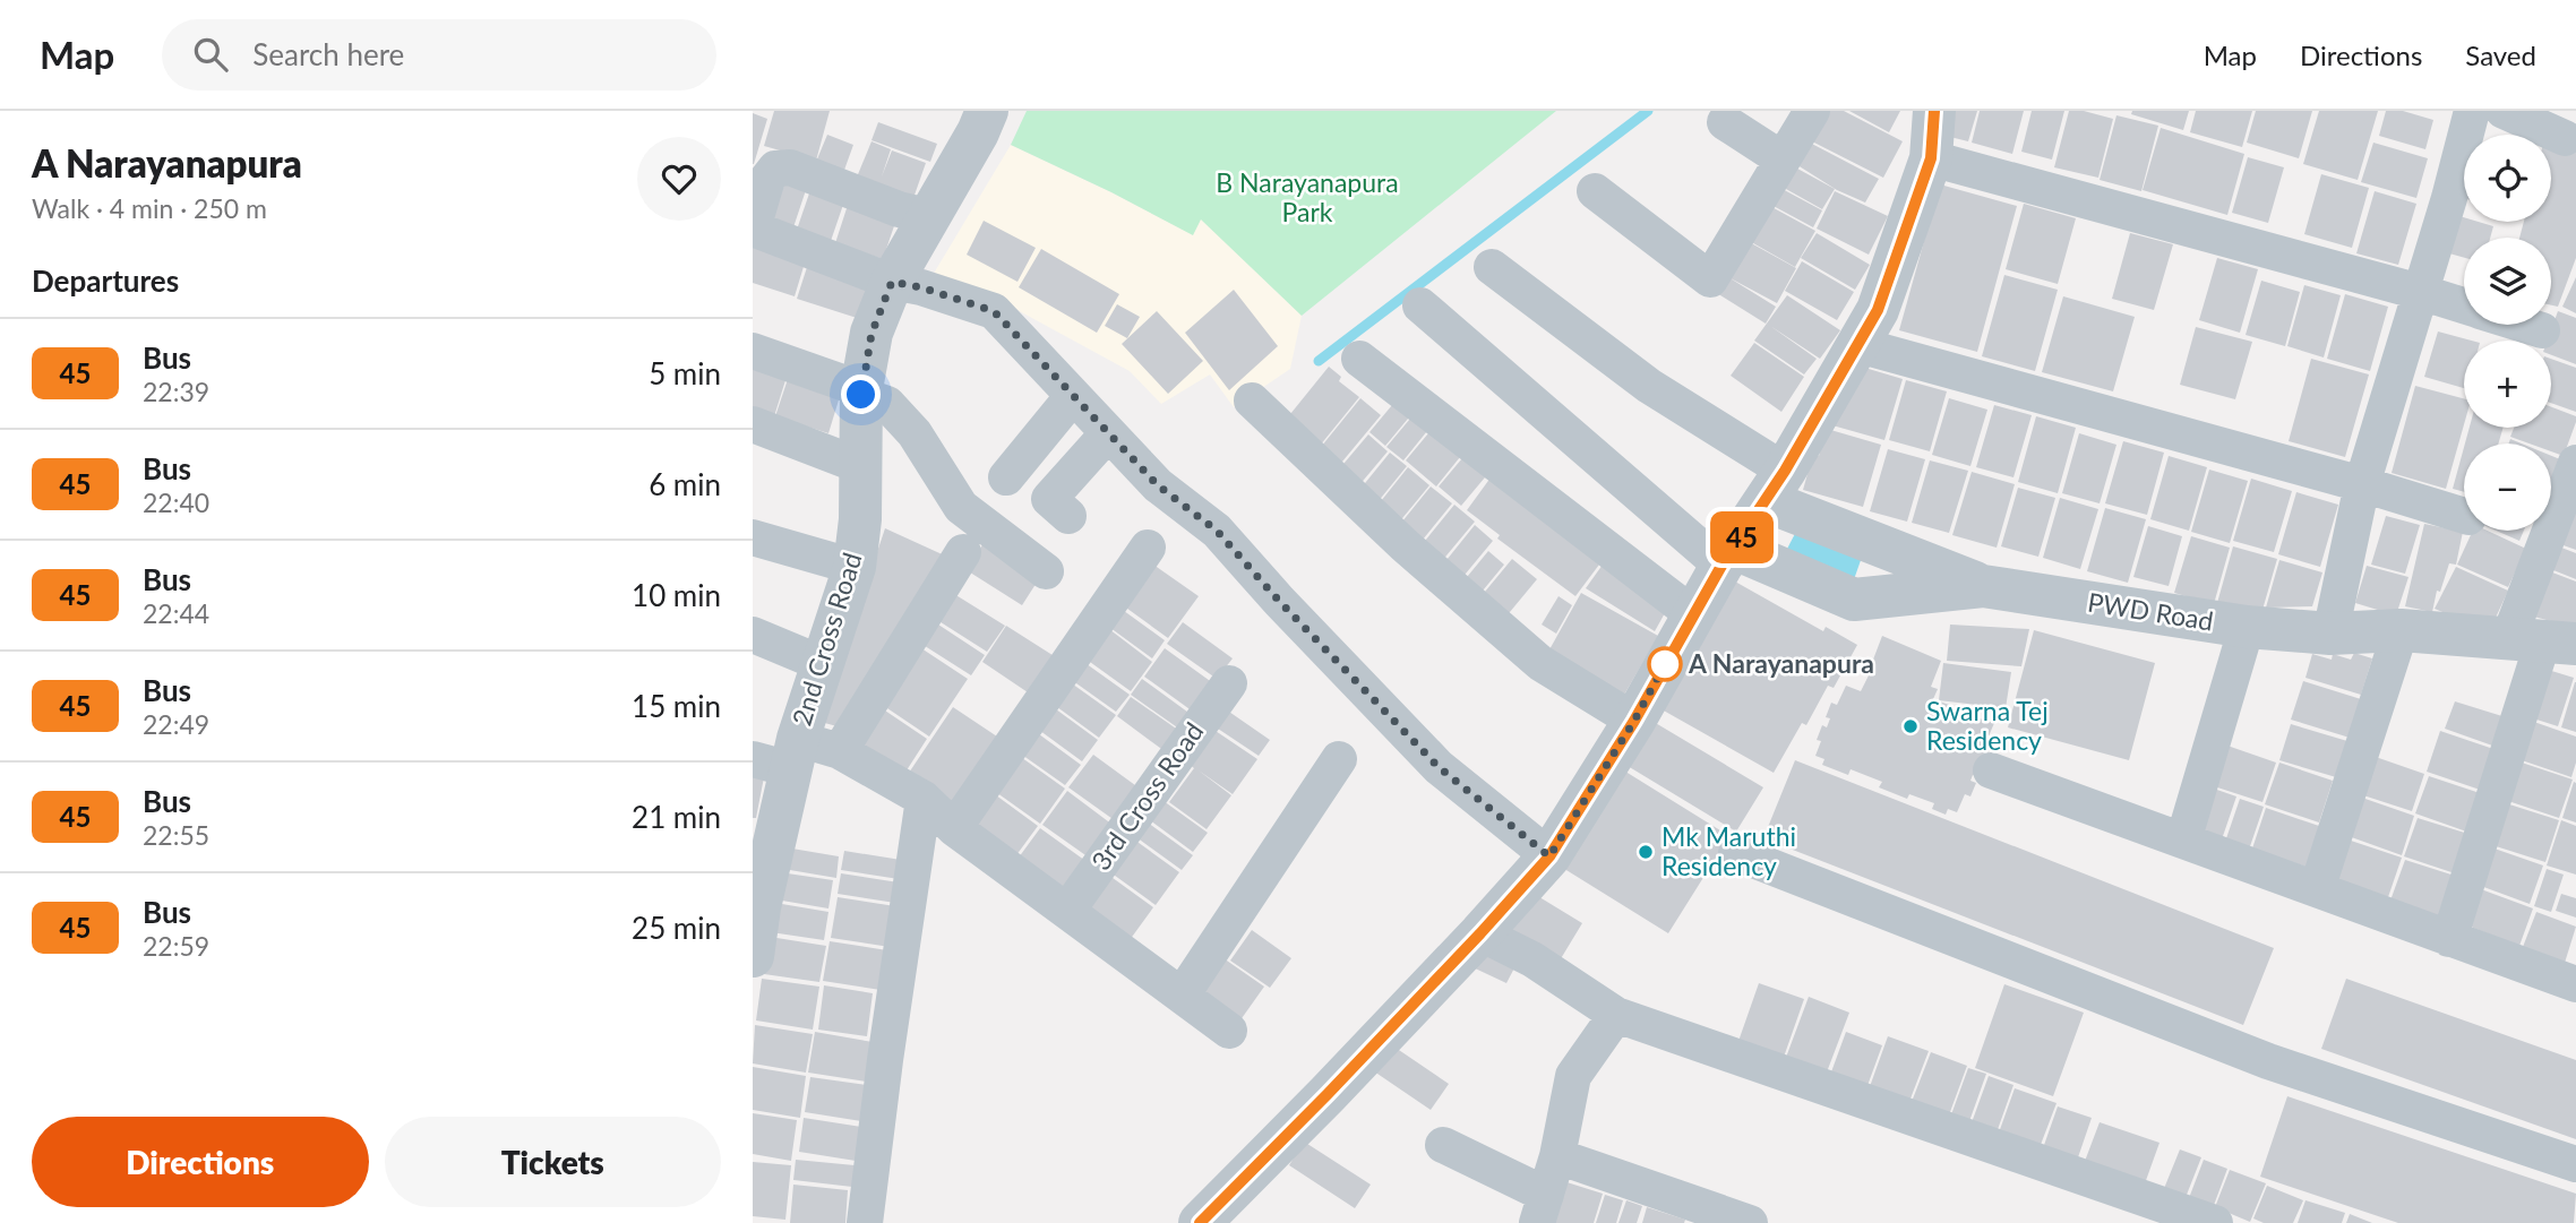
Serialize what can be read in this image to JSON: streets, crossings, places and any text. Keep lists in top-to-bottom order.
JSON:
{
  "streets": {
    "street": ["PWD Road", "2nd Cross Road", "3rd Cross Road"]
  },
  "parks": ["B Narayanapura Park"],
  "places": ["A Narayanapura", "Swarna Tej Residency", "Mk Maruthi Residency"],
  "lines": ["bus line 45"],
  "page": {
    "header": "Map",
    "search": "Search here",
    "nav": ["Map", "Directions", "Saved"],
    "heading": [
      ["A Narayanapura", "Walk · 4 min · 250 m"],
      "Departures"
    ],
    "on_map": "45",
    "map_buttons": ["+", "−"],
    "list": [
      {
        "mark": "45",
        "name": "Bus",
        "note": "22:39",
        "value": "5 min"
      },
      {
        "mark": "45",
        "name": "Bus",
        "note": "22:40",
        "value": "6 min"
      },
      {
        "mark": "45",
        "name": "Bus",
        "note": "22:44",
        "value": "10 min"
      },
      {
        "mark": "45",
        "name": "Bus",
        "note": "22:49",
        "value": "15 min"
      },
      {
        "mark": "45",
        "name": "Bus",
        "note": "22:55",
        "value": "21 min"
      },
      {
        "mark": "45",
        "name": "Bus",
        "note": "22:59",
        "value": "25 min"
      }
    ],
    "buttons": ["Directions", "Tickets"]
  }
}
